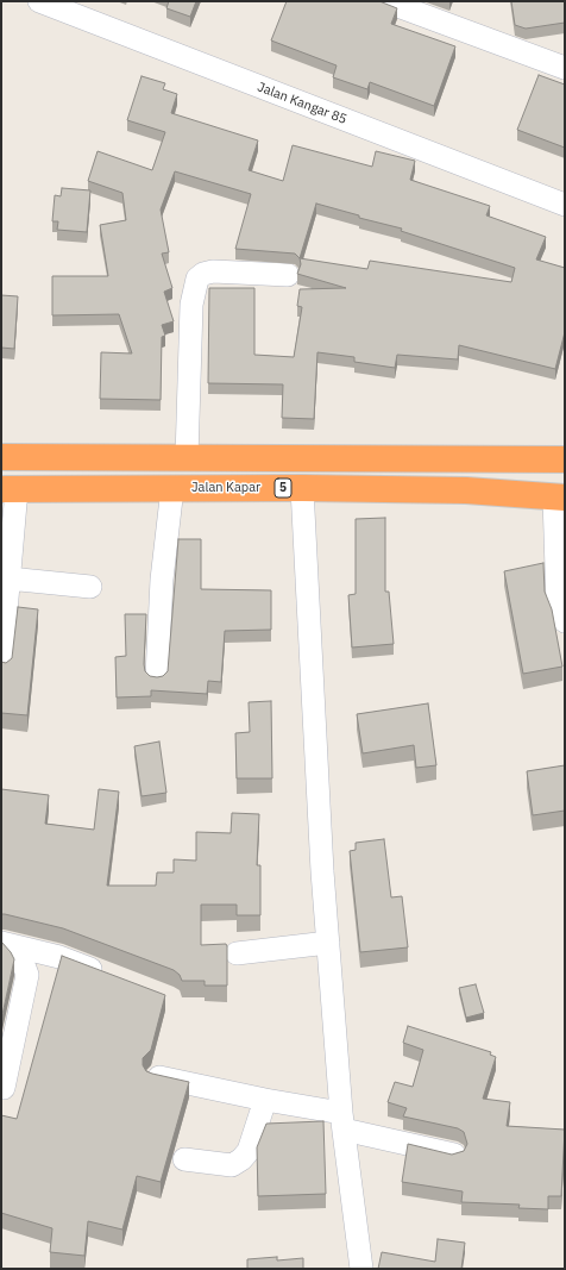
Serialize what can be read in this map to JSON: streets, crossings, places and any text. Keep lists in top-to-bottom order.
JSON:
{
  "streets": {
    "highway": ["Jalan Kapar", "5"],
    "street": ["Jalan Kangar 85"]
  }
}
